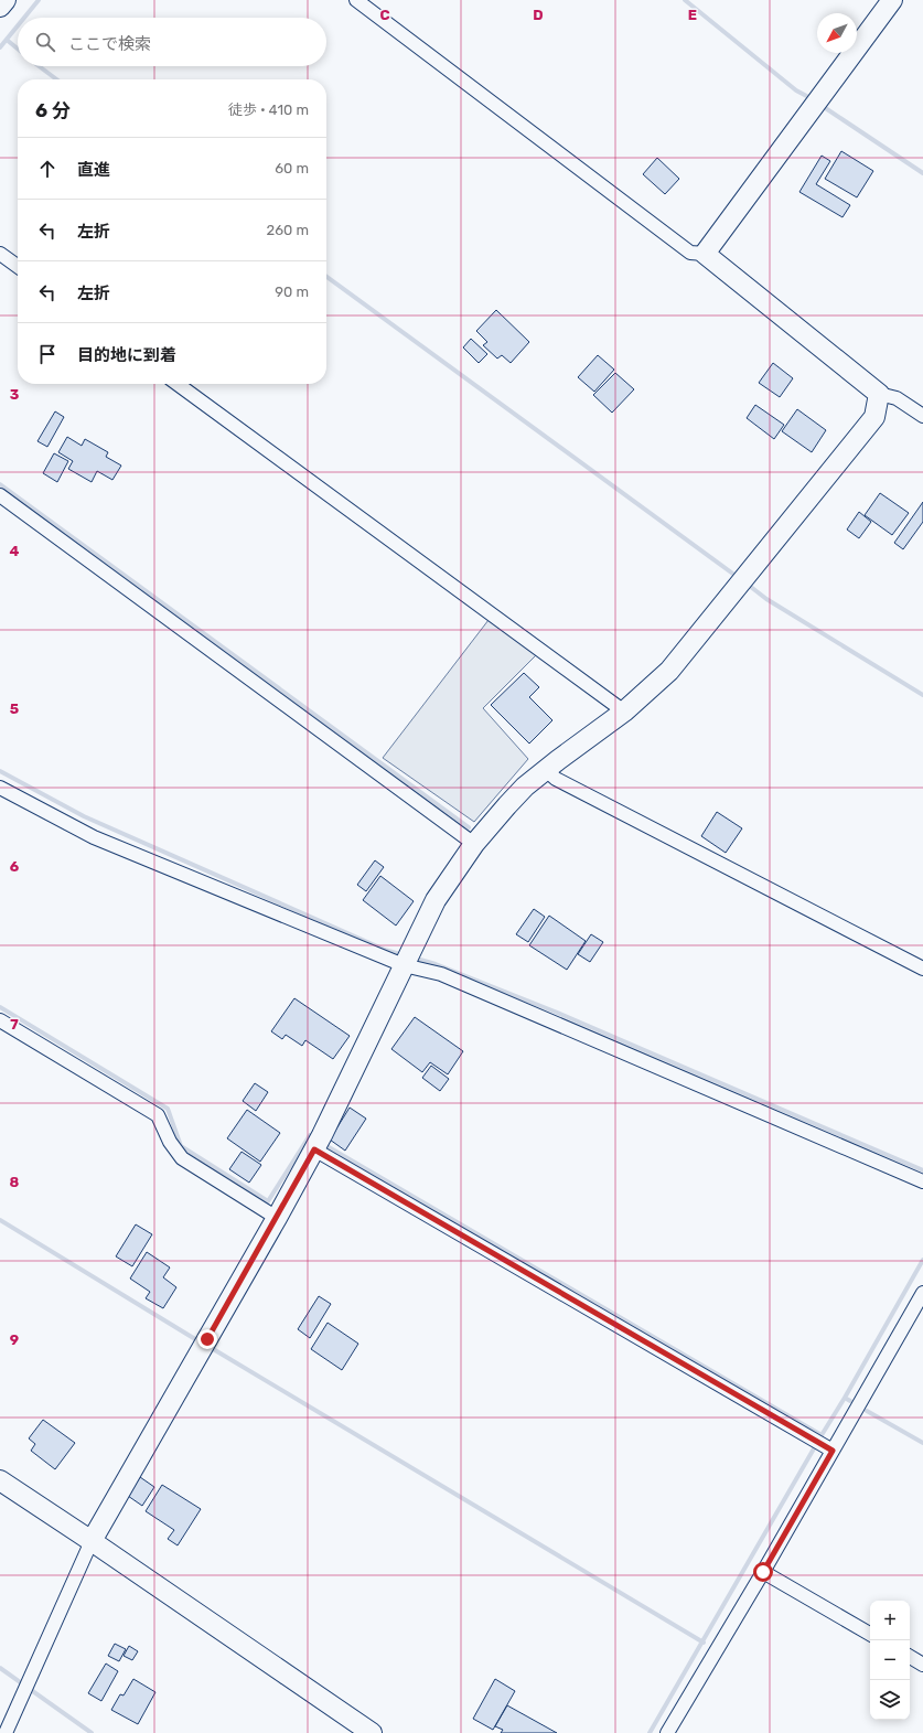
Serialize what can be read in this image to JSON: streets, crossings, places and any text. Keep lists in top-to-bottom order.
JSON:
{
  "north": "bottom left",
  "page": {
    "search": "ここで検索",
    "heading": ["6 分", "徒歩 · 410 m"],
    "list": [
      ["直進", "60 m"],
      ["左折", "260 m"],
      ["左折", "90 m"],
      "目的地に到着"
    ],
    "map_buttons": ["+", "−"]
  },
  "grid": {
    "columns": ["C", "D", "E"],
    "rows": [
      "3",
      "4",
      "5",
      "6",
      "7",
      "8",
      "9"
    ]
  }
}
